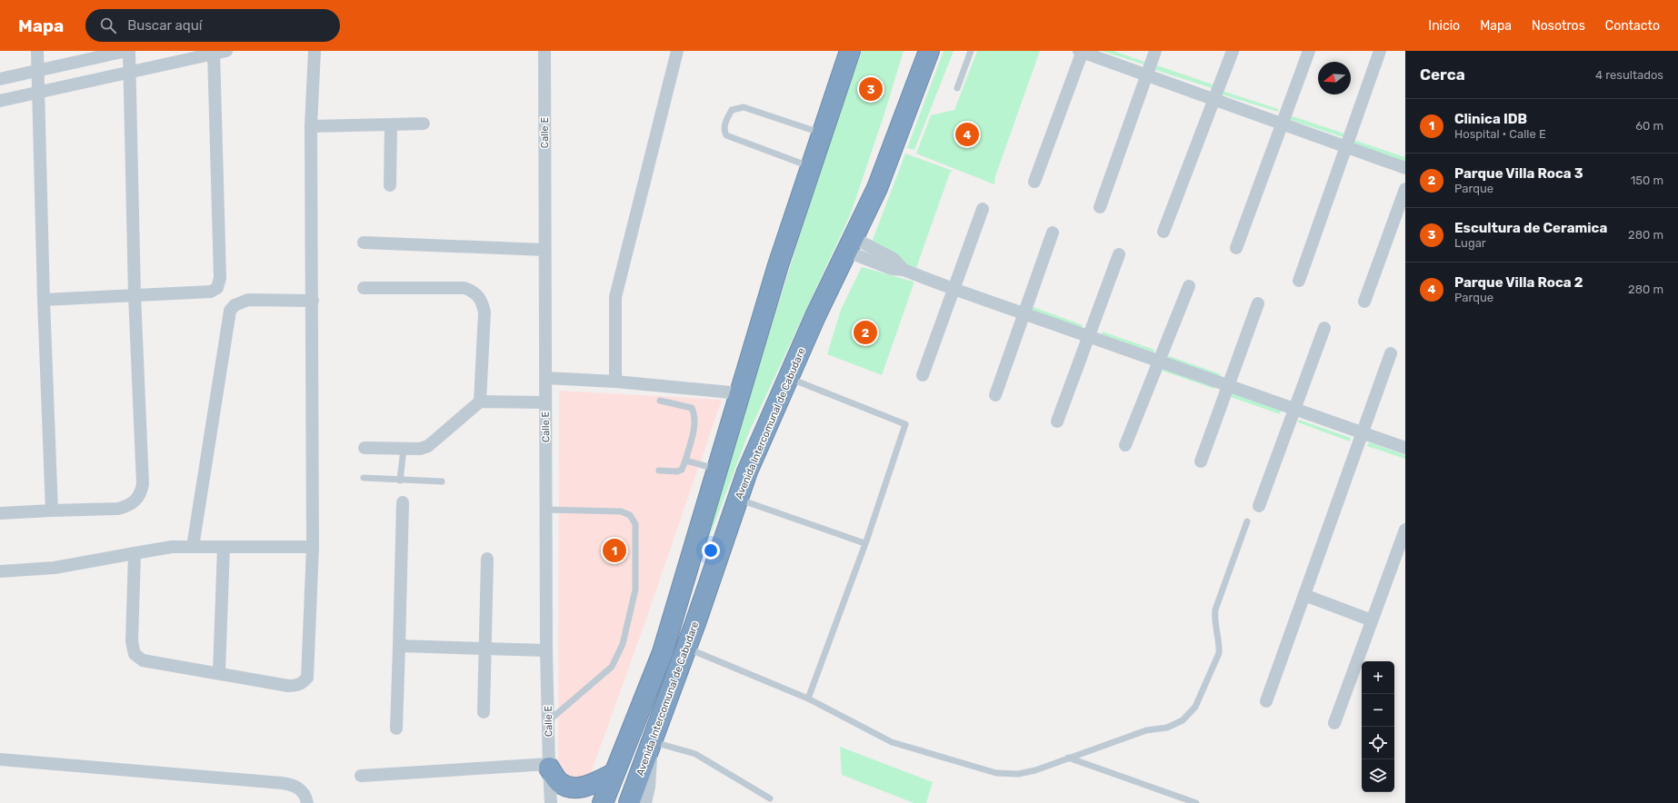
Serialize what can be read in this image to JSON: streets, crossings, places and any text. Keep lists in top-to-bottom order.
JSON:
{
  "streets": {
    "highway": ["Avenida Intercomunal de Cabudare"],
    "street": ["Calle E"]
  },
  "north": "left",
  "page": {
    "header": "Mapa",
    "search": "Buscar aquí",
    "nav": [
      "Inicio",
      "Mapa",
      "Nosotros",
      "Contacto"
    ],
    "heading": ["Cerca", "4 resultados"],
    "pins": [
      "3",
      "4",
      "2",
      "1"
    ],
    "list": [
      {
        "mark": "1",
        "name": "Clinica IDB",
        "note": "Hospital · Calle E",
        "value": "60 m"
      },
      {
        "mark": "2",
        "name": "Parque Villa Roca 3",
        "note": "Parque",
        "value": "150 m"
      },
      {
        "mark": "3",
        "name": "Escultura de Ceramica",
        "note": "Lugar",
        "value": "280 m"
      },
      {
        "mark": "4",
        "name": "Parque Villa Roca 2",
        "note": "Parque",
        "value": "280 m"
      }
    ],
    "map_buttons": ["+", "−"]
  }
}
